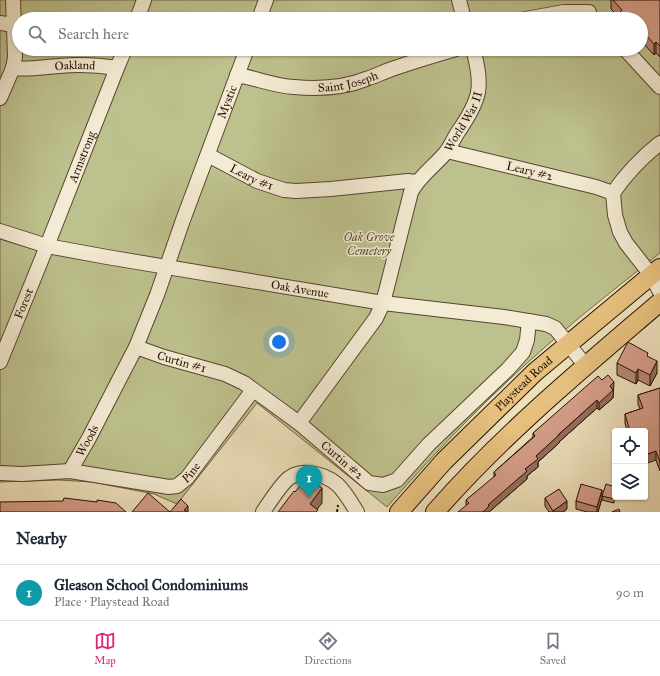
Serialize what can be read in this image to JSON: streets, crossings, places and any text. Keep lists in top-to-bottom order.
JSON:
{
  "streets": {
    "main road": ["Playstead Road"],
    "street": [
      "Oakland",
      "Saint Joseph",
      "Mystic",
      "World War II",
      "Armstrong",
      "Leary #2",
      "Leary #1",
      "Oak Avenue",
      "Forest",
      "Curtin #1",
      "Woods",
      "Curtin #2",
      "Pine"
    ]
  },
  "crossings": [
    ["Oakland", "Armstrong"],
    ["Saint Joseph", "Mystic"],
    ["Mystic", "Leary #1"],
    ["World War II", "Leary #2"],
    ["World War II", "Leary #1"],
    ["Armstrong", "Oak Avenue"],
    ["Armstrong", "Forest"],
    ["Oak Avenue", "Forest"],
    ["Oak Avenue", "Playstead Road"],
    ["Oak Avenue", "Curtin #2"],
    ["Curtin #1", "Woods"],
    ["Curtin #1", "Curtin #2"],
    ["Curtin #1", "Pine"],
    ["Woods", "Pine"]
  ],
  "parks": ["Oak Grove Cemetery"],
  "page": {
    "search": "Search here",
    "pins": "1",
    "heading": "Nearby",
    "list": [
      {
        "mark": "1",
        "name": "Gleason School Condominiums",
        "note": "Place · Playstead Road",
        "value": "90 m"
      }
    ],
    "nav": ["Map", "Directions", "Saved"]
  }
}
